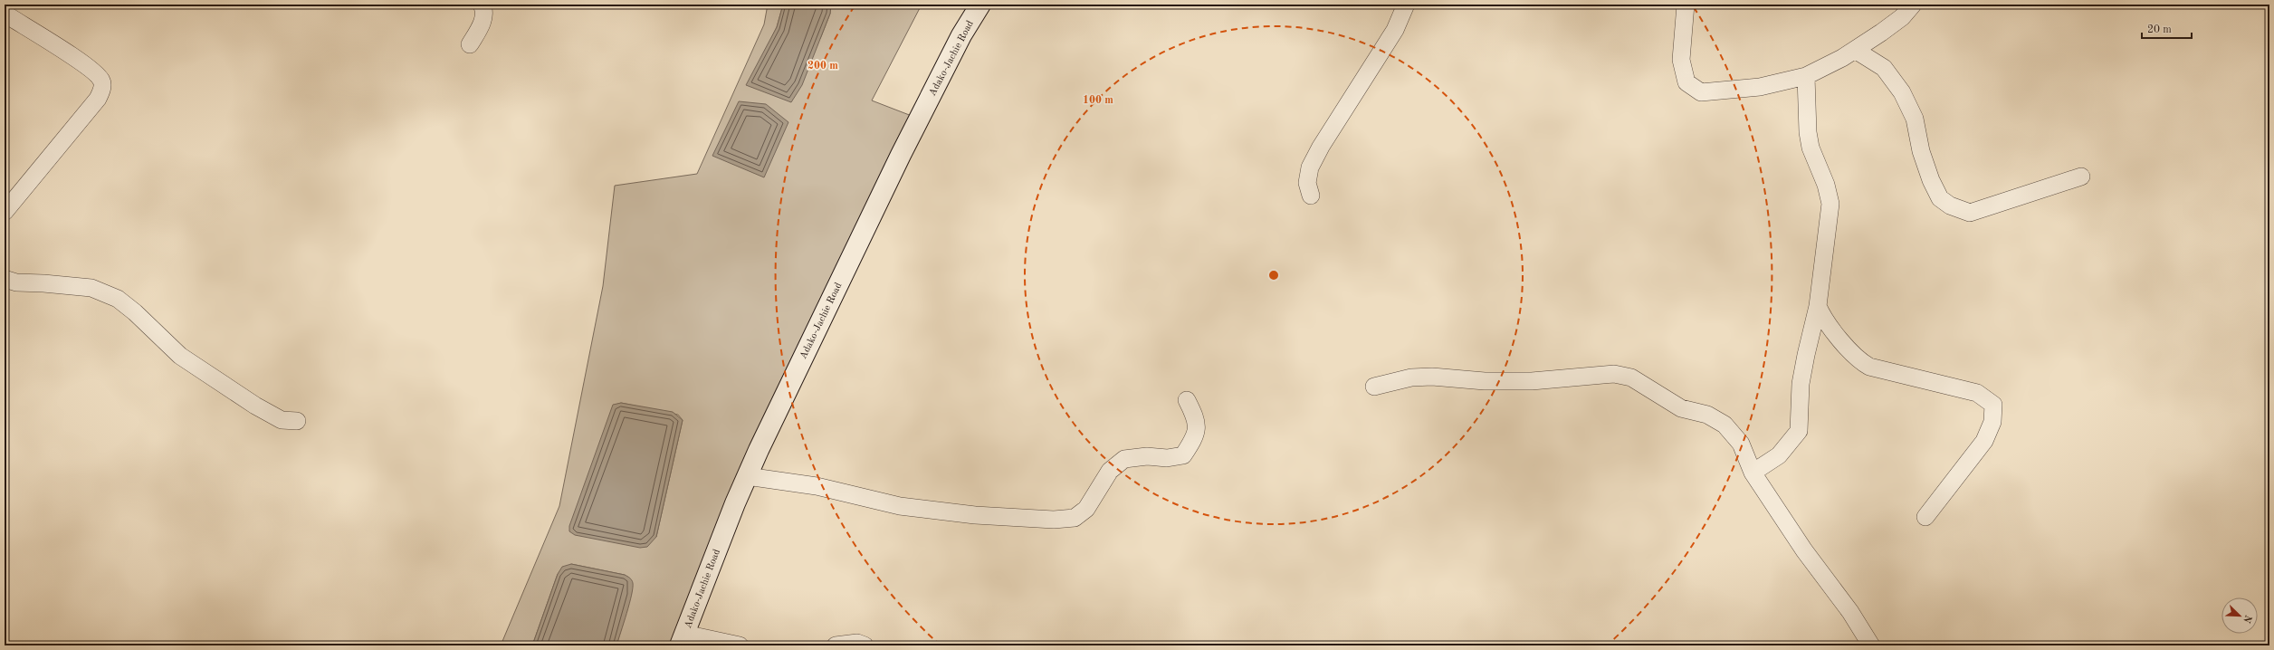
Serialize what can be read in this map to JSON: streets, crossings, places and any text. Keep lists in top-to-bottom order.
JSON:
{
  "streets": {
    "street": ["Adako-Jachie Road"]
  },
  "scale_bar": "20 m",
  "north": "bottom right",
  "rings": ["200 m", "100 m"]
}
